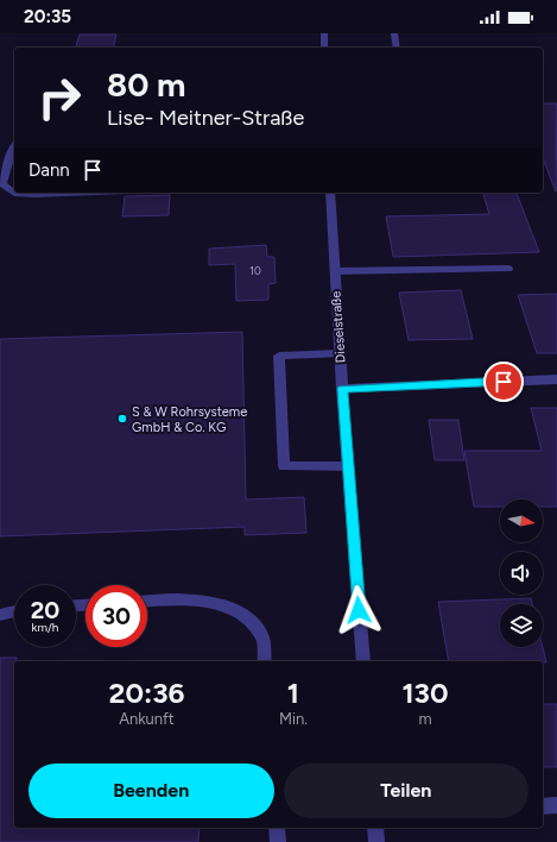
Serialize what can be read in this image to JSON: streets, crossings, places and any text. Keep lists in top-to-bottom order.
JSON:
{
  "streets": {
    "street": ["Dieselstraße"]
  },
  "places": ["S & W Rohrsysteme GmbH & Co. KG"],
  "house_numbers": ["10"],
  "north": "right",
  "page": {
    "status": "20:35",
    "turn": ["80 m", "Lise- Meitner-Straße"],
    "then": "Dann",
    "speed": "20 km/h",
    "limit": "30",
    "eta": [
      "20:36",
      "Ankunft",
      "1",
      "Min.",
      "130",
      "m"
    ],
    "buttons": ["Beenden", "Teilen"]
  }
}
